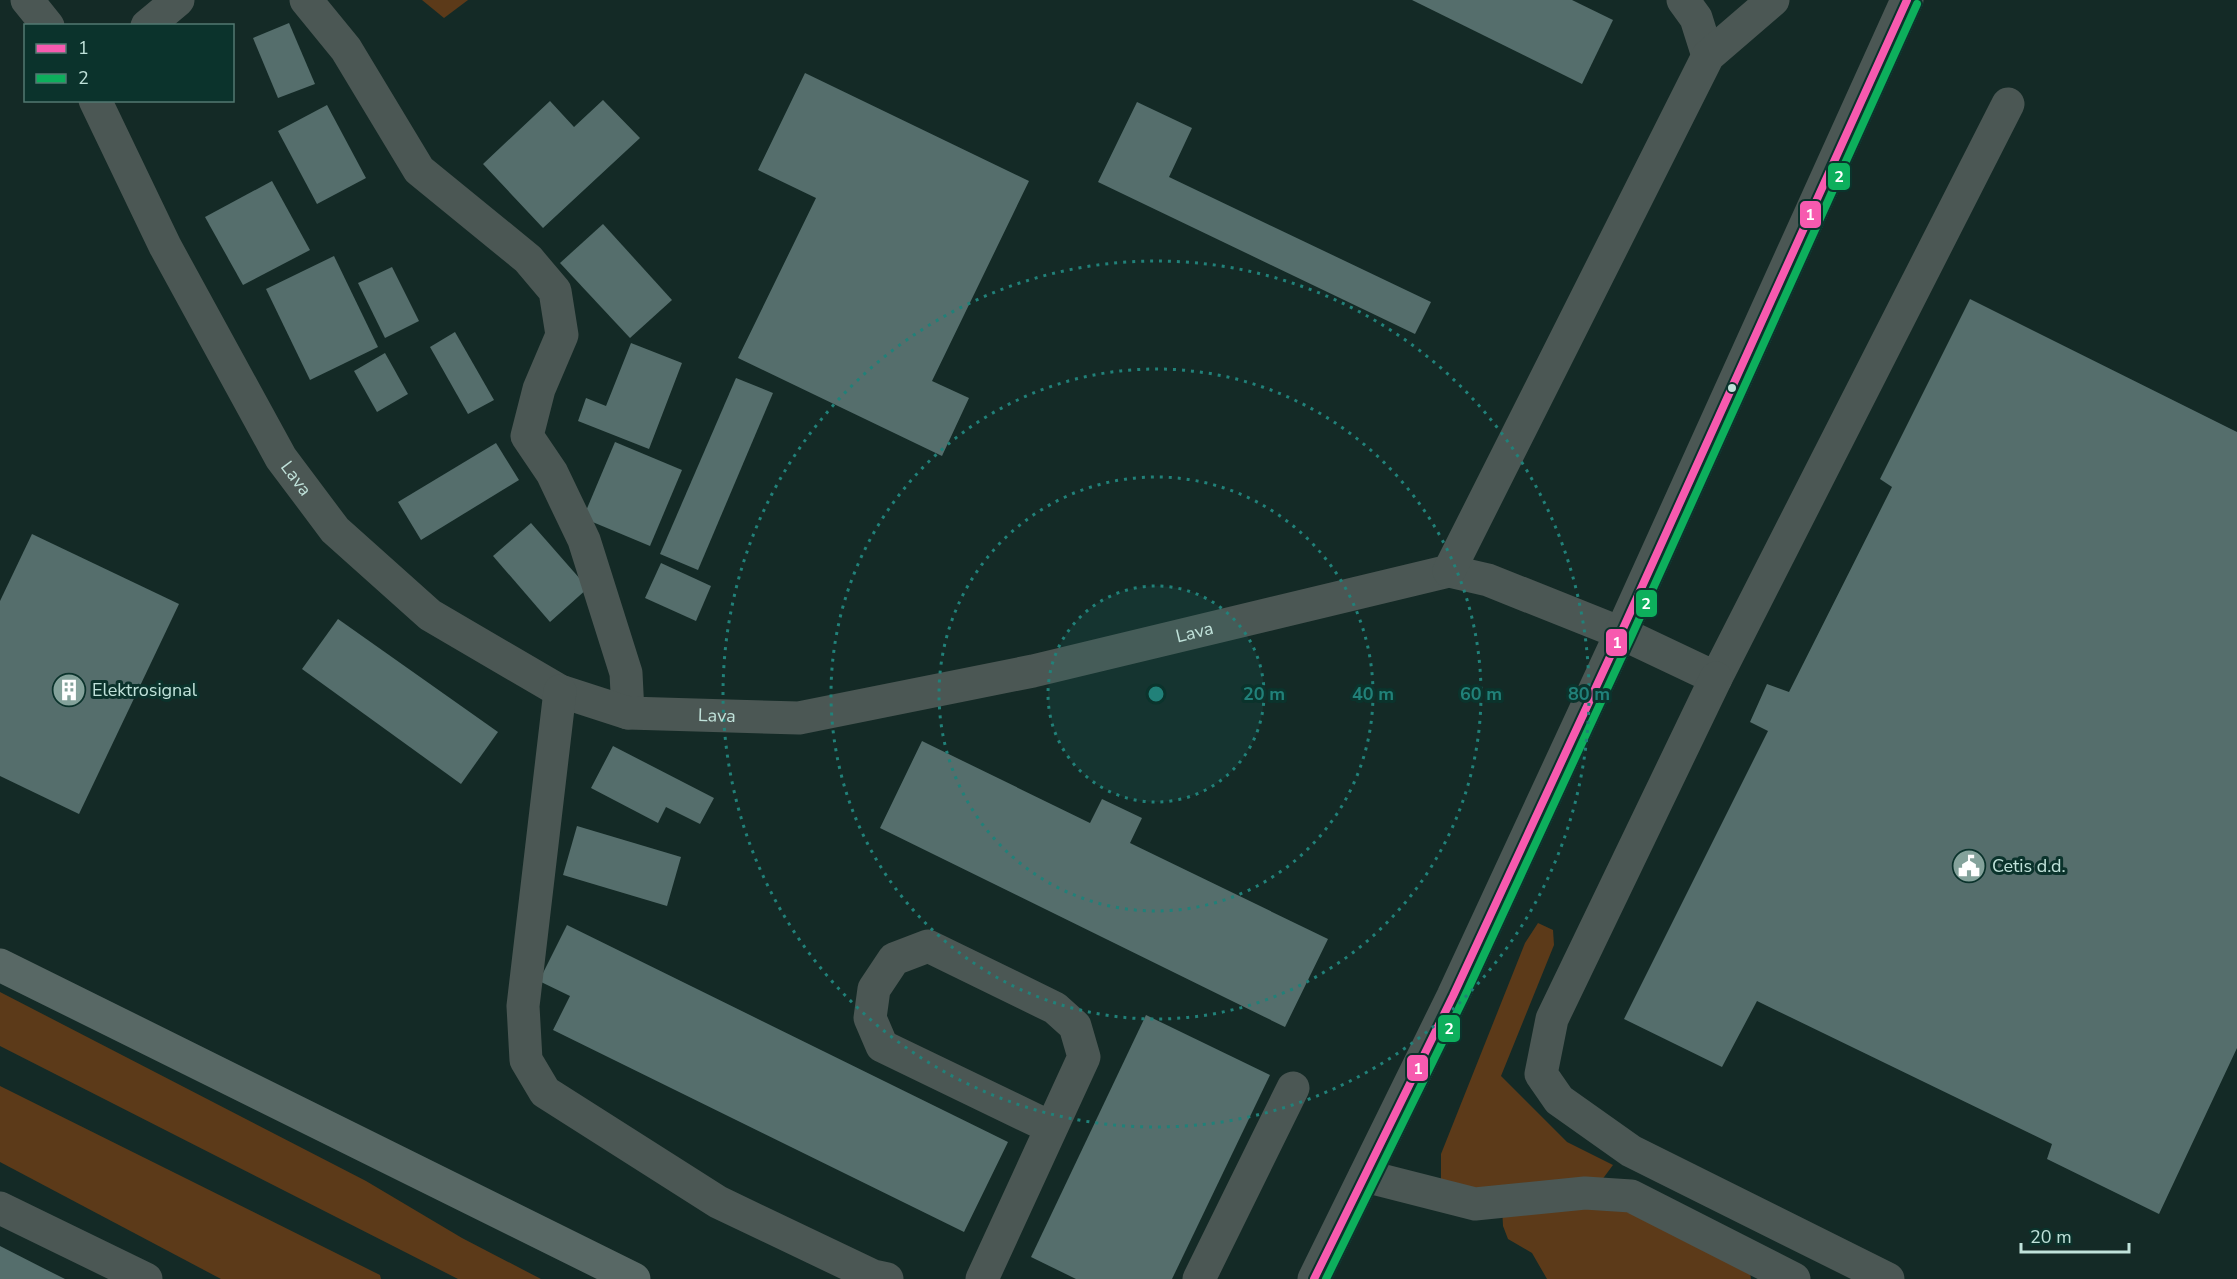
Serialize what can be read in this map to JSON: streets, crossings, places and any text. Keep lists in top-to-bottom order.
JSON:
{
  "streets": {
    "street": ["Lava"]
  },
  "places": {
    "building": ["Elektrosignal"],
    "public building": ["Cetis d.d."]
  },
  "lines": ["transit line 1", "transit line 2"],
  "legend": ["1", "2"],
  "scale_bar": "20 m",
  "rings": [
    "20 m",
    "40 m",
    "60 m",
    "80 m"
  ]
}
